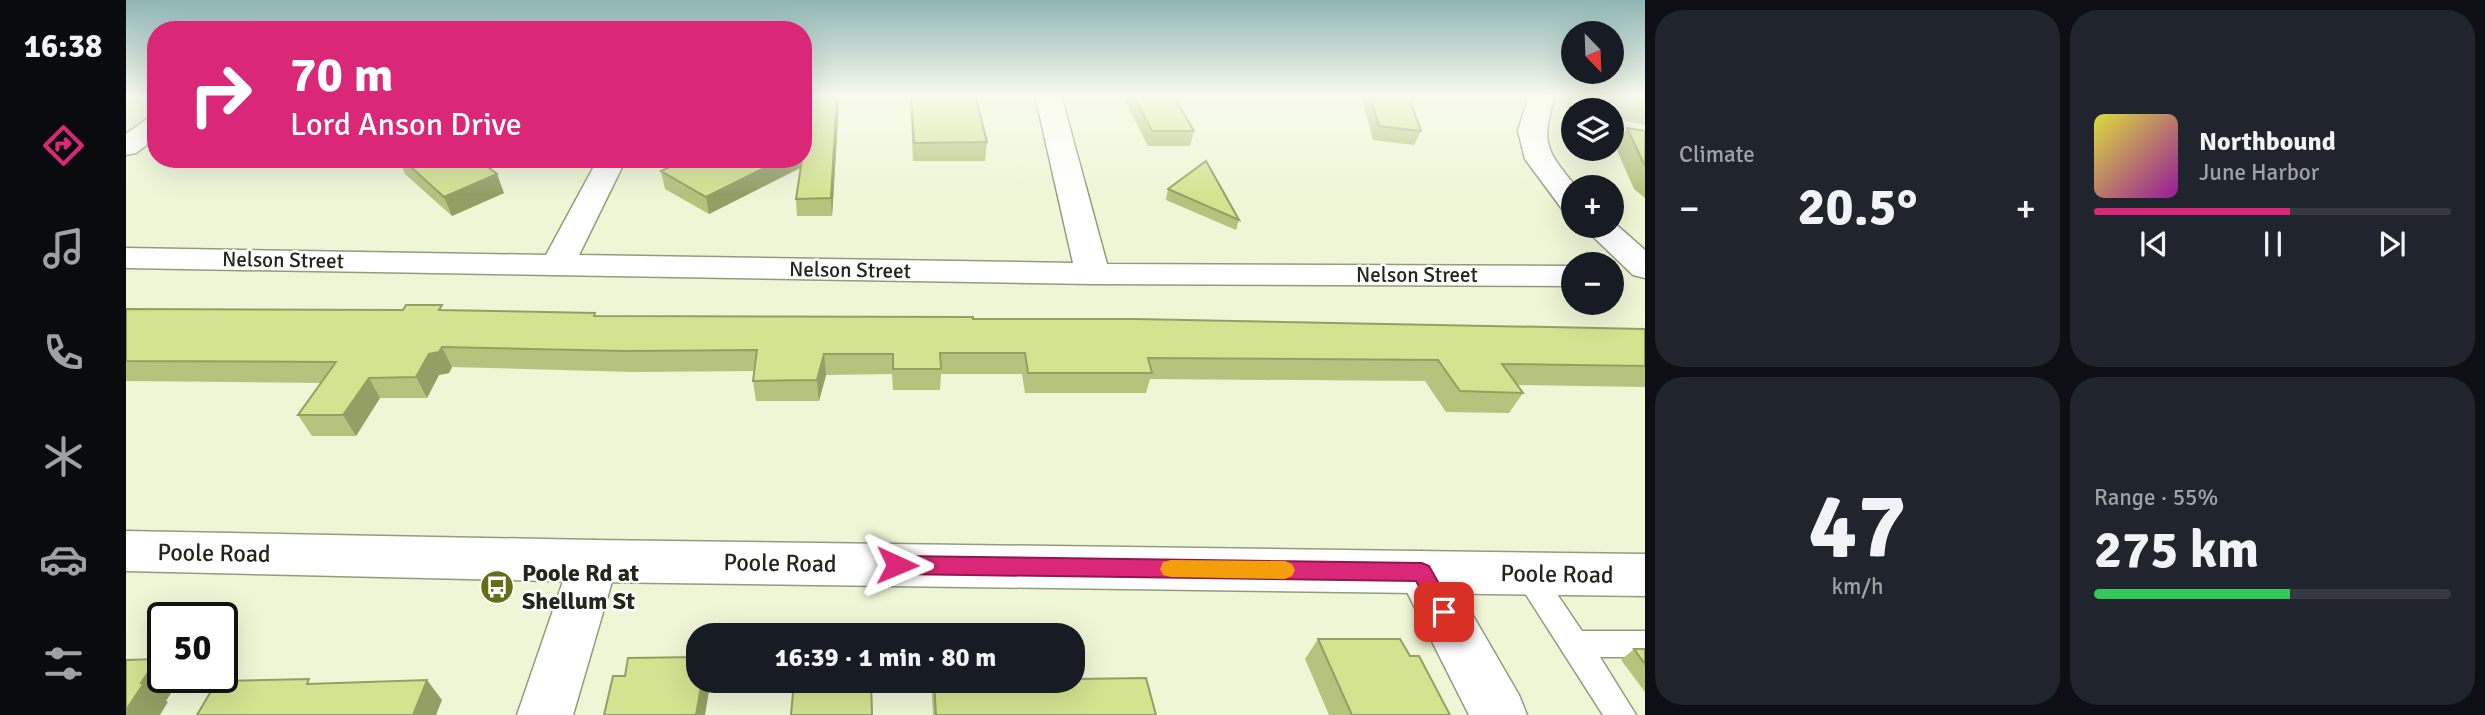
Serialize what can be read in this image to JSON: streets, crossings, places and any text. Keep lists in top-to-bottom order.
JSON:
{
  "streets": {
    "street": ["Nelson Street", "Poole Road"]
  },
  "places": {
    "bus stop": ["Poole Rd at Shellum St"]
  },
  "north": "bottom right",
  "page": {
    "tabs": "16:38",
    "tile": [
      "Climate",
      ["47", "km/h"],
      ["Range · 55%", "275 km"]
    ],
    "map_buttons": ["+", "−"],
    "turn": ["70 m", "Lord Anson Drive"],
    "song": ["Northbound", "June Harbor"],
    "heat": ["−", "20.5°", "+"],
    "limit": "50",
    "trip": "16:39 · 1 min · 80 m"
  }
}
